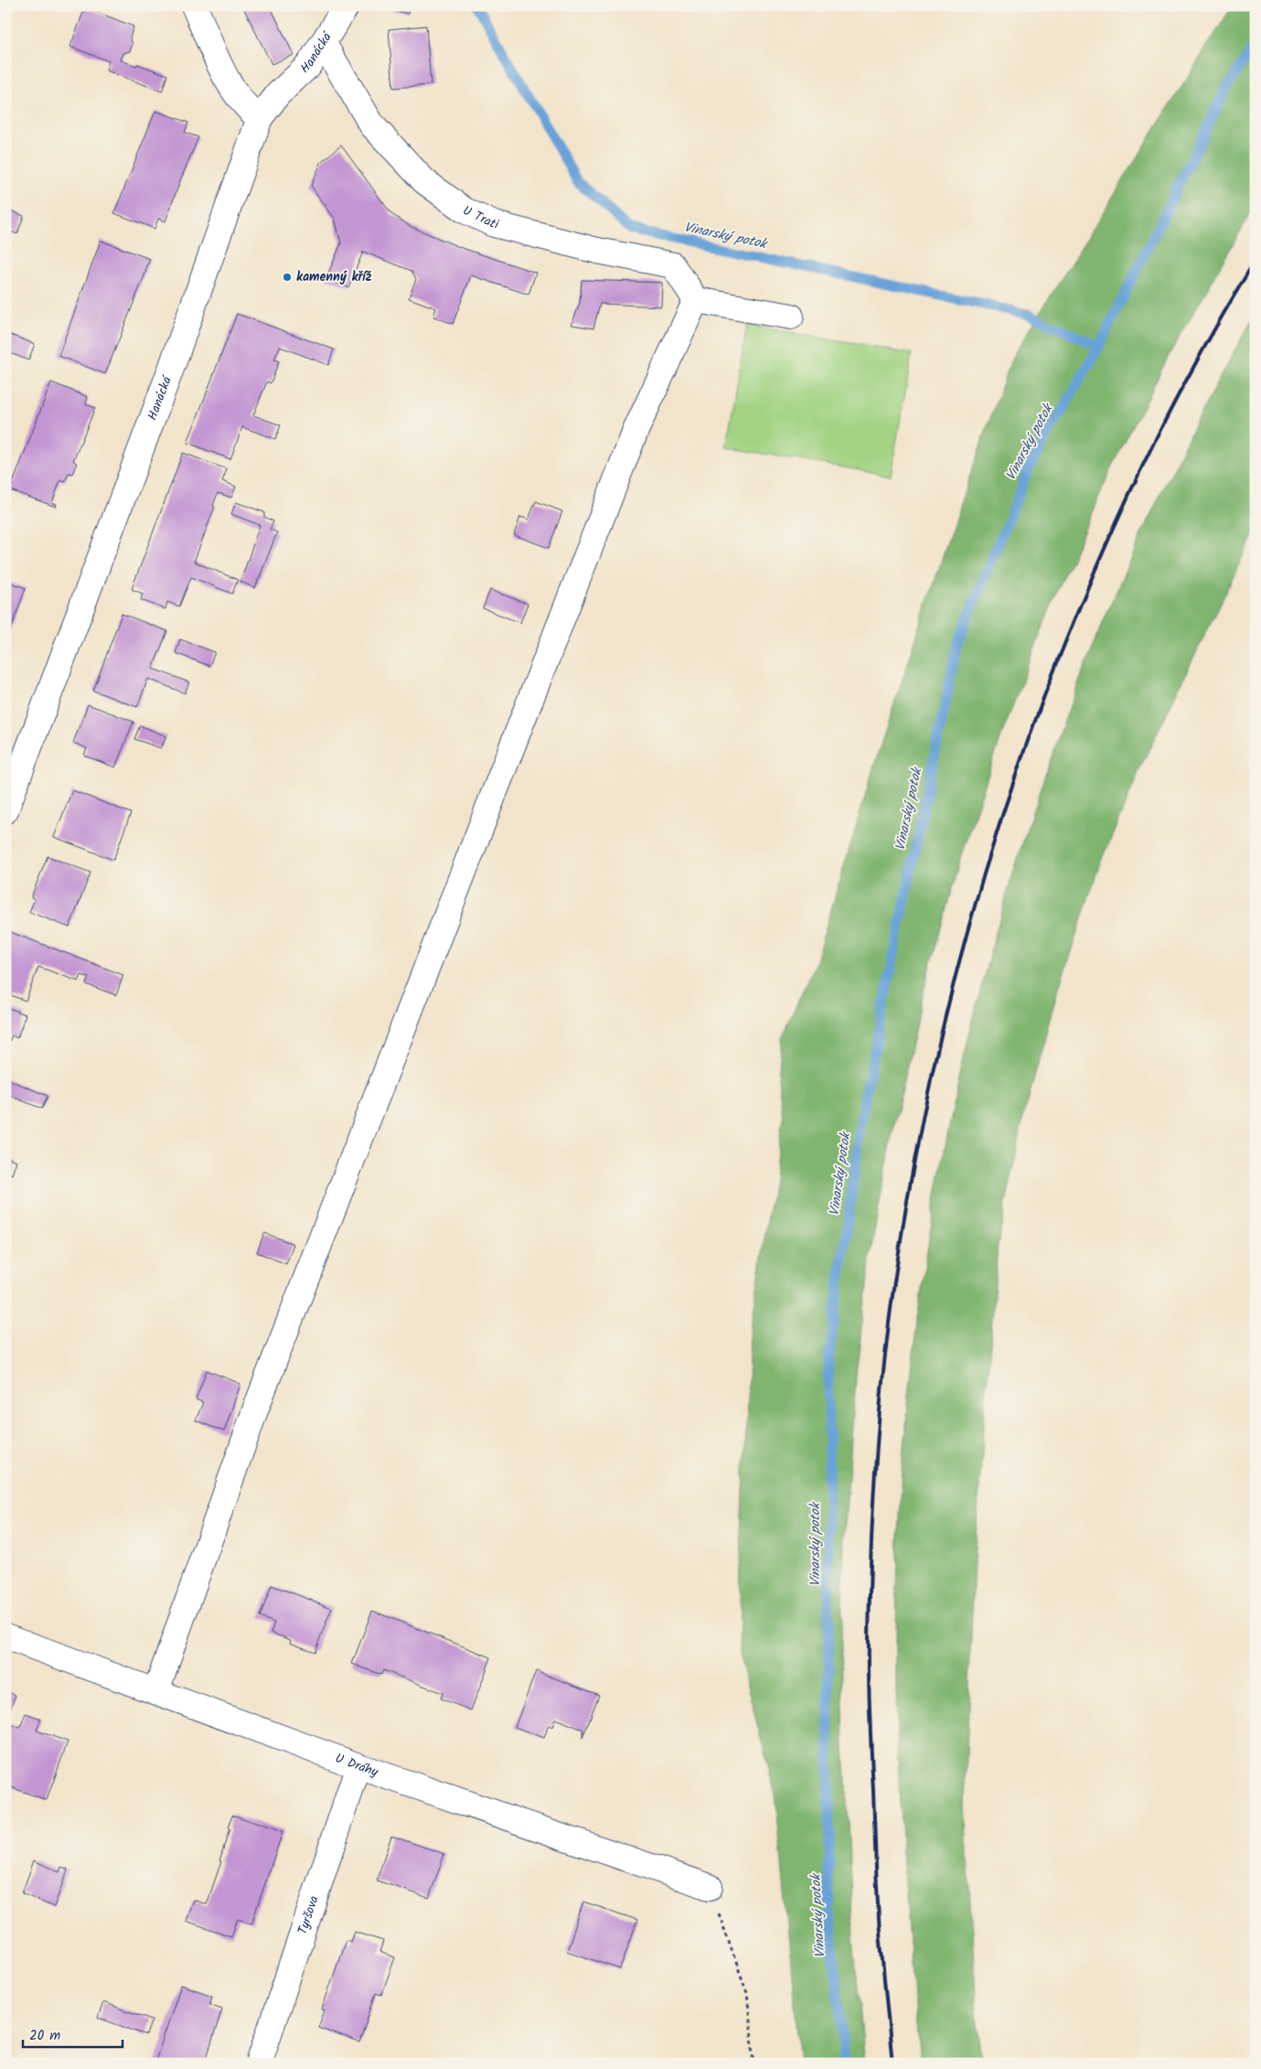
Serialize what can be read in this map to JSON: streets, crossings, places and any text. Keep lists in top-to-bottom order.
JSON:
{
  "streets": {
    "street": [
      "Hanácká",
      "U Trati",
      "U Dráhy",
      "Tyršova"
    ]
  },
  "crossings": [
    ["Hanácká", "U Trati"],
    ["U Dráhy", "Tyršova"]
  ],
  "water": ["Vinarský potok"],
  "places": ["kamenný kříž"],
  "scale_bar": "20 m"
}
